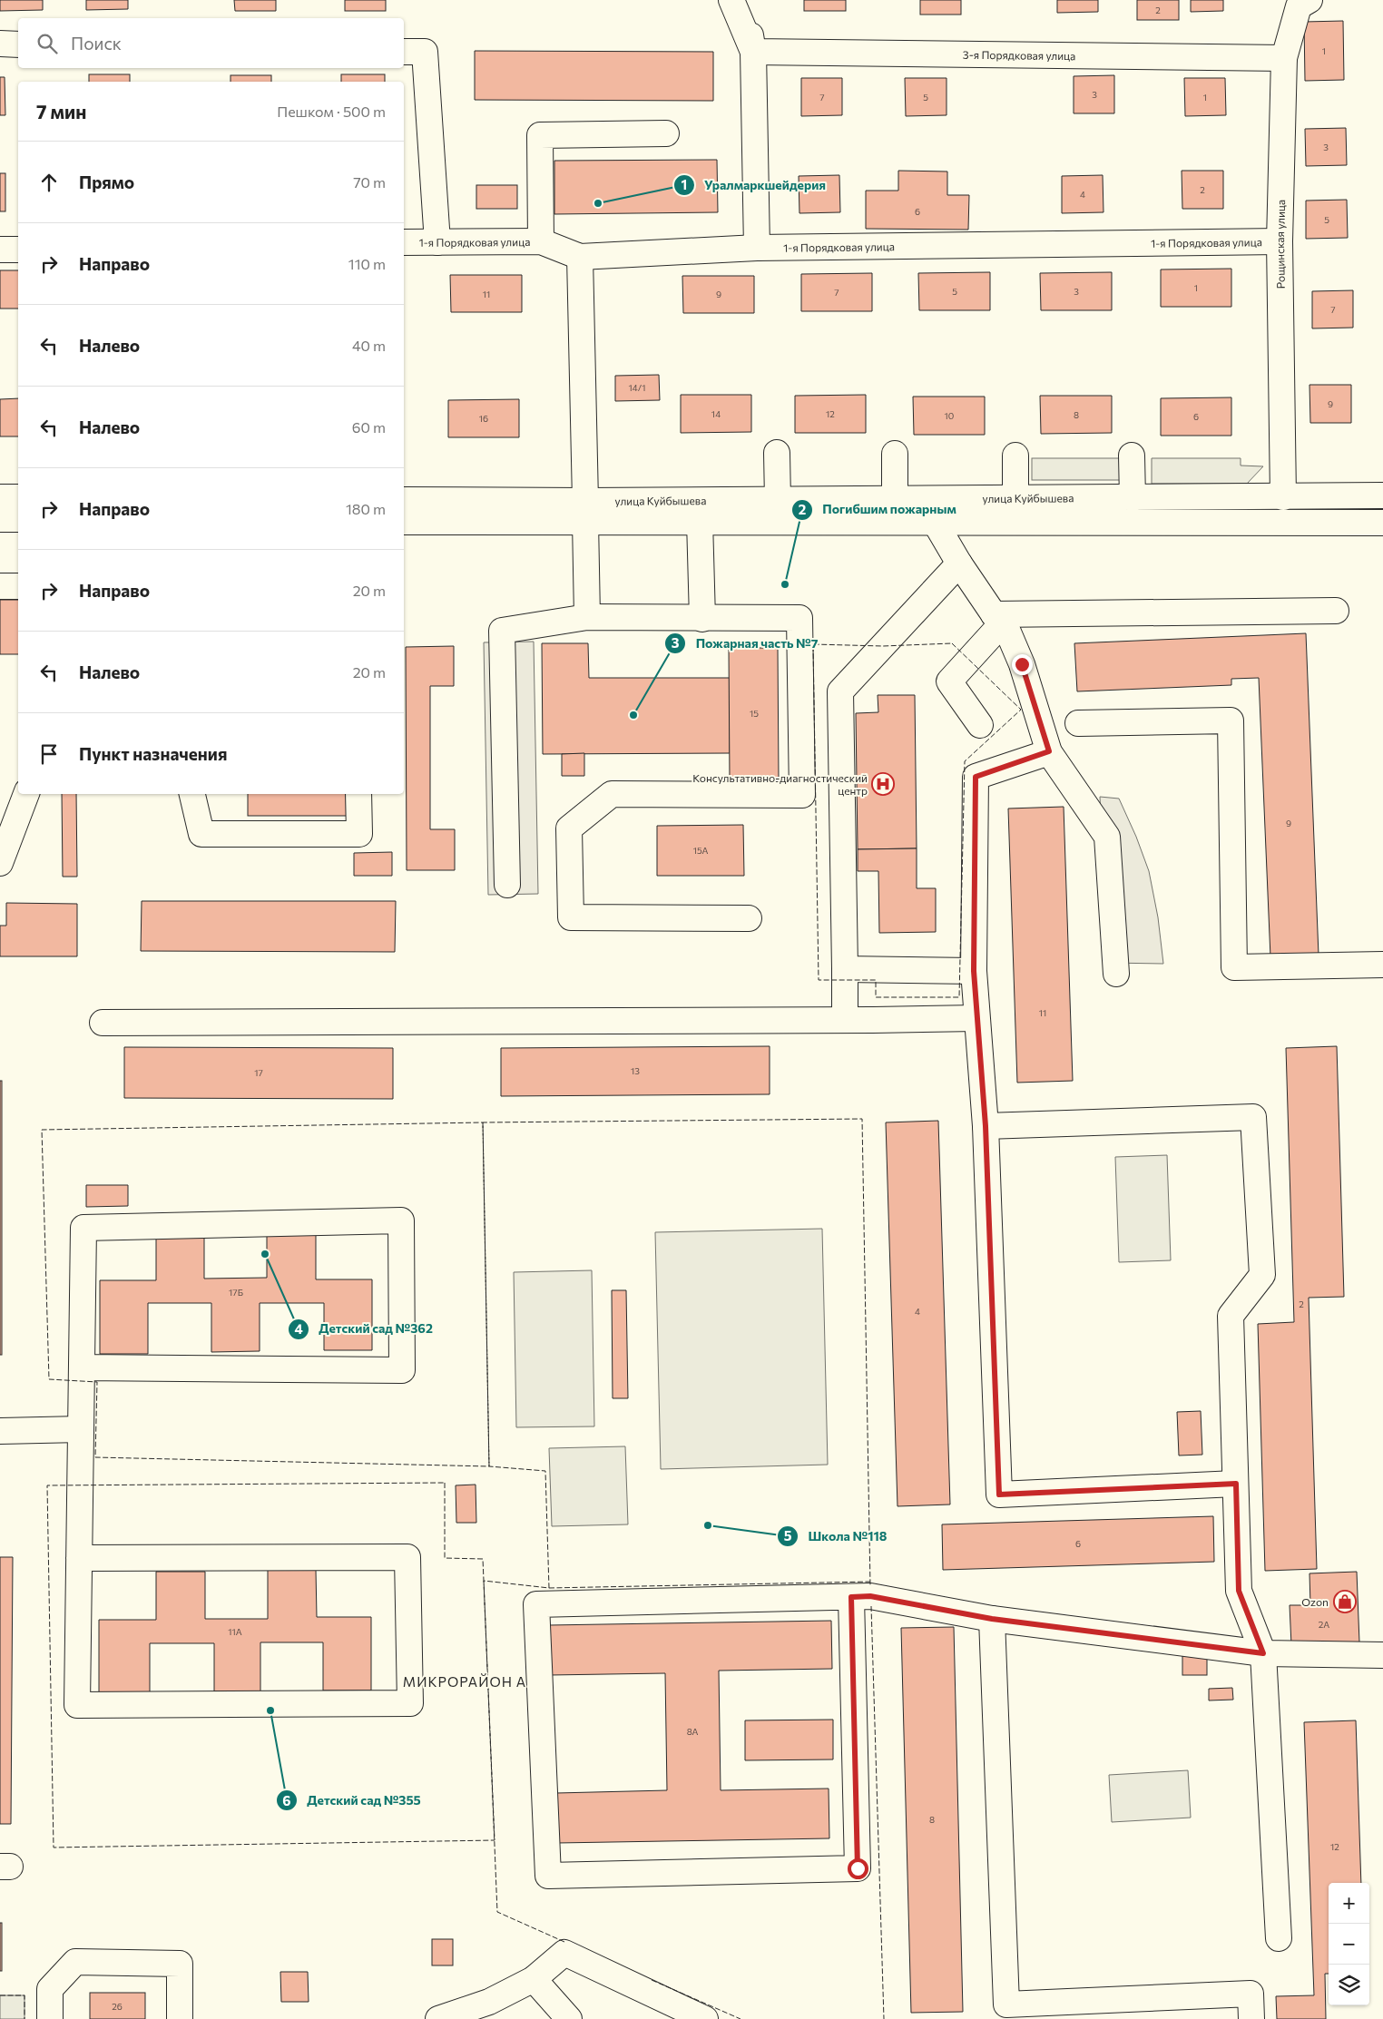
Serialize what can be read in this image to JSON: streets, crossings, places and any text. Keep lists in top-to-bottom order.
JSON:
{
  "streets": {
    "street": [
      "3-я Порядковая улица",
      "1-я Порядковая улица",
      "Рощинская улица",
      "улица Куйбышева"
    ]
  },
  "crossings": [
    ["3-я Порядковая улица", "Рощинская улица"],
    ["1-я Порядковая улица", "Рощинская улица"],
    ["Рощинская улица", "улица Куйбышева"]
  ],
  "districts": ["МИКРОРАЙОН А"],
  "places": {
    "other": [
      "Уралмаркшейдерия",
      "Погибшим пожарным",
      "Пожарная часть №7",
      "Детский сад №362",
      "Школа №118",
      "Детский сад №355"
    ],
    "hospital": ["Консультативно-диагностический центр"],
    "shop": ["Ozon"]
  },
  "house_numbers": [
    "2",
    "1",
    "3",
    "7",
    "5",
    "1",
    "3",
    "2",
    "4",
    "6",
    "5",
    "1",
    "5",
    "3",
    "7",
    "11",
    "9",
    "7",
    "14/1",
    "9",
    "14",
    "12",
    "8",
    "10",
    "6",
    "16",
    "15",
    "9",
    "15А",
    "11",
    "13",
    "17",
    "17Б",
    "2",
    "4",
    "6",
    "2А",
    "11А",
    "8А",
    "8",
    "12",
    "26"
  ],
  "page": {
    "search": "Поиск",
    "heading": ["7 мин", "Пешком · 500 m"],
    "list": [
      ["Прямо", "70 m"],
      ["Направо", "110 m"],
      ["Налево", "40 m"],
      ["Налево", "60 m"],
      ["Направо", "180 m"],
      ["Направо", "20 m"],
      ["Налево", "20 m"],
      "Пункт назначения"
    ],
    "map_buttons": ["+", "−"]
  }
}
